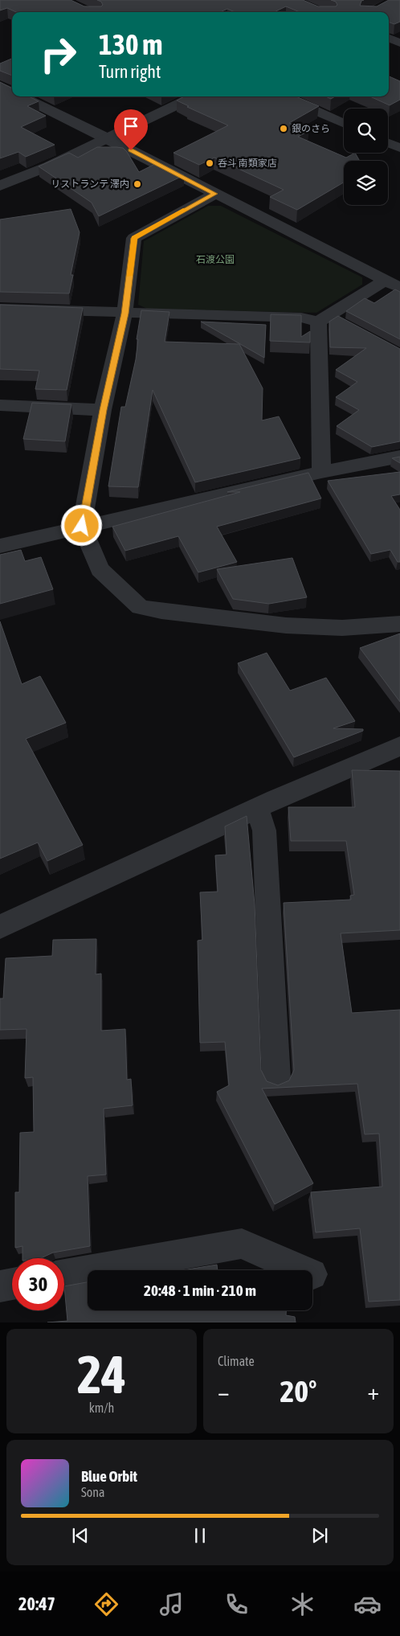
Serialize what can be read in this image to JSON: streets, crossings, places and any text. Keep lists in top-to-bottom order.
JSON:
{
  "parks": ["石渡公園"],
  "places": ["銀のさら", "呑斗 南類家店", "リストランテ 澤内"],
  "page": {
    "turn": ["130 m", "Turn right"],
    "limit": "30",
    "trip": "20:48 · 1 min · 210 m",
    "tile": [
      ["24", "km/h"],
      "Climate"
    ],
    "heat": ["−", "20°", "+"],
    "song": ["Blue Orbit", "Sona"],
    "tabs": "20:47"
  }
}
